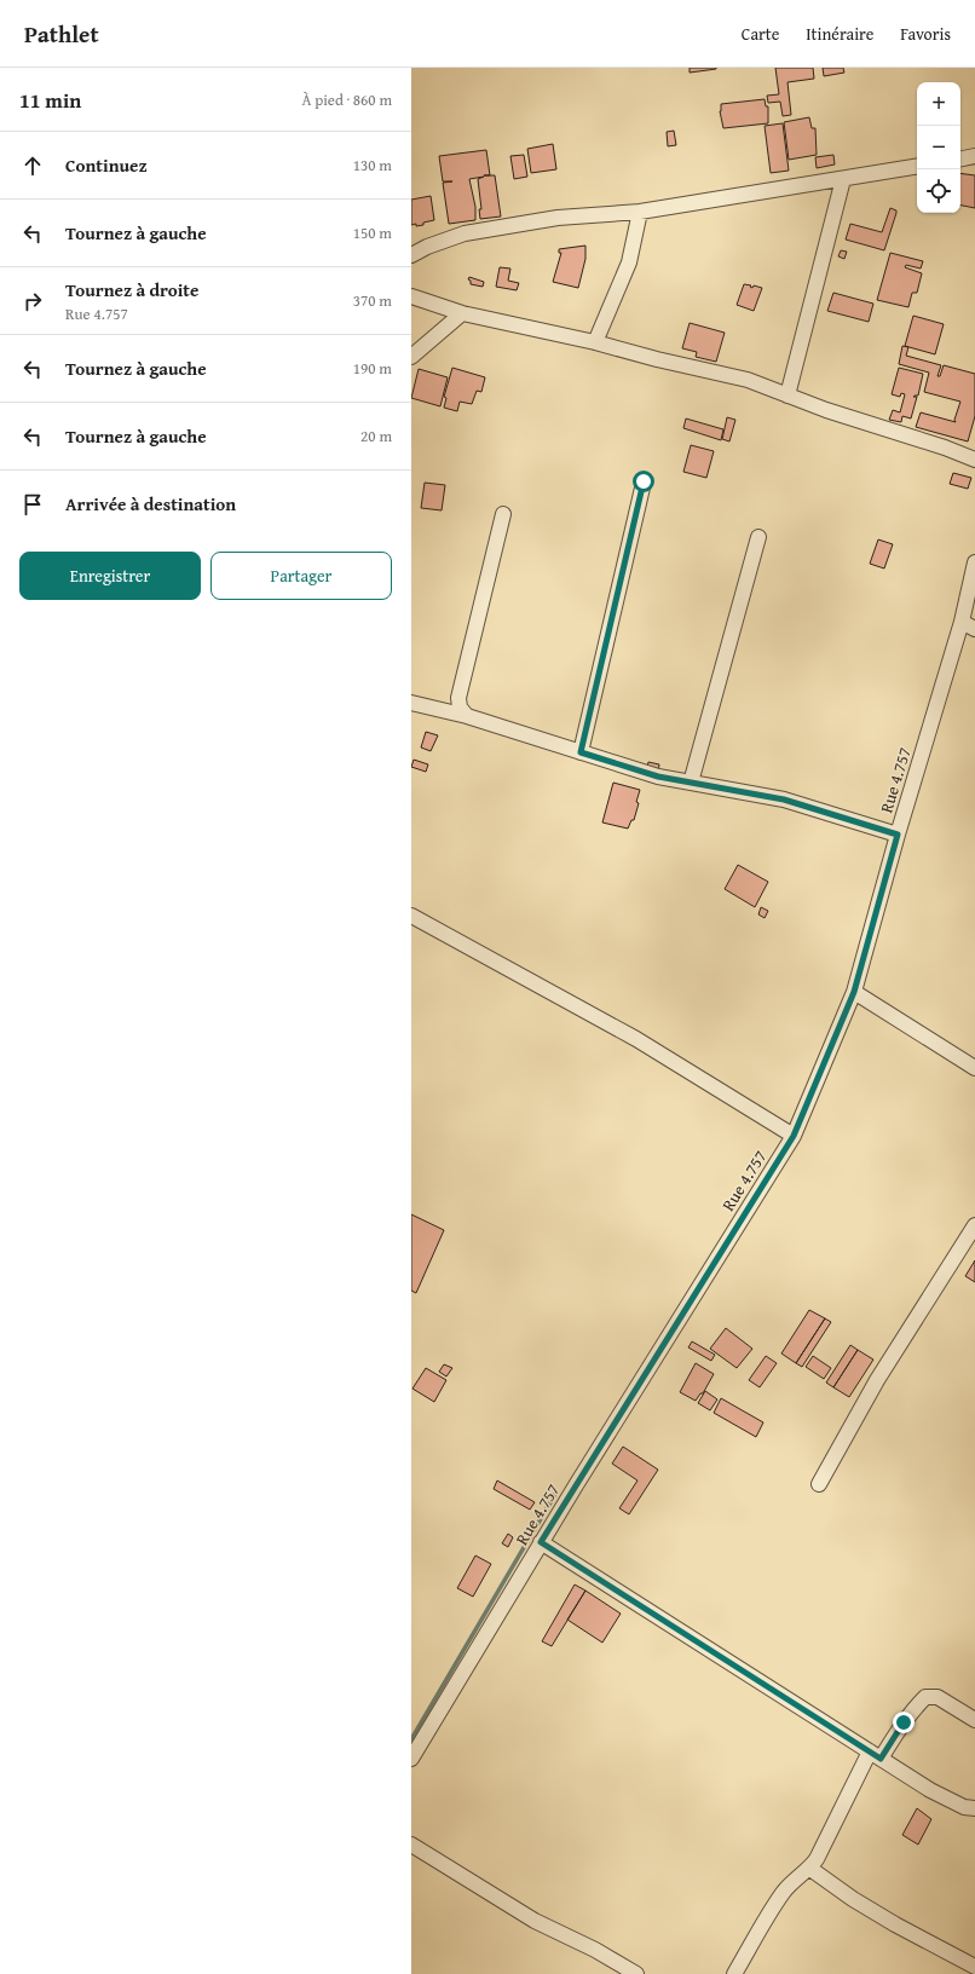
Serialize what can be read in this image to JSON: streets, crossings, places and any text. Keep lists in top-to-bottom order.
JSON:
{
  "streets": {
    "street": ["Rue 4.757"]
  },
  "page": {
    "header": "Pathlet",
    "nav": ["Carte", "Itinéraire", "Favoris"],
    "heading": ["11 min", "À pied · 860 m"],
    "map_buttons": ["+", "−"],
    "list": [
      ["Continuez", "130 m"],
      ["Tournez à gauche", "150 m"],
      ["Tournez à droite", "Rue 4.757", "370 m"],
      ["Tournez à gauche", "190 m"],
      ["Tournez à gauche", "20 m"],
      "Arrivée à destination"
    ],
    "buttons": ["Enregistrer", "Partager"]
  }
}
